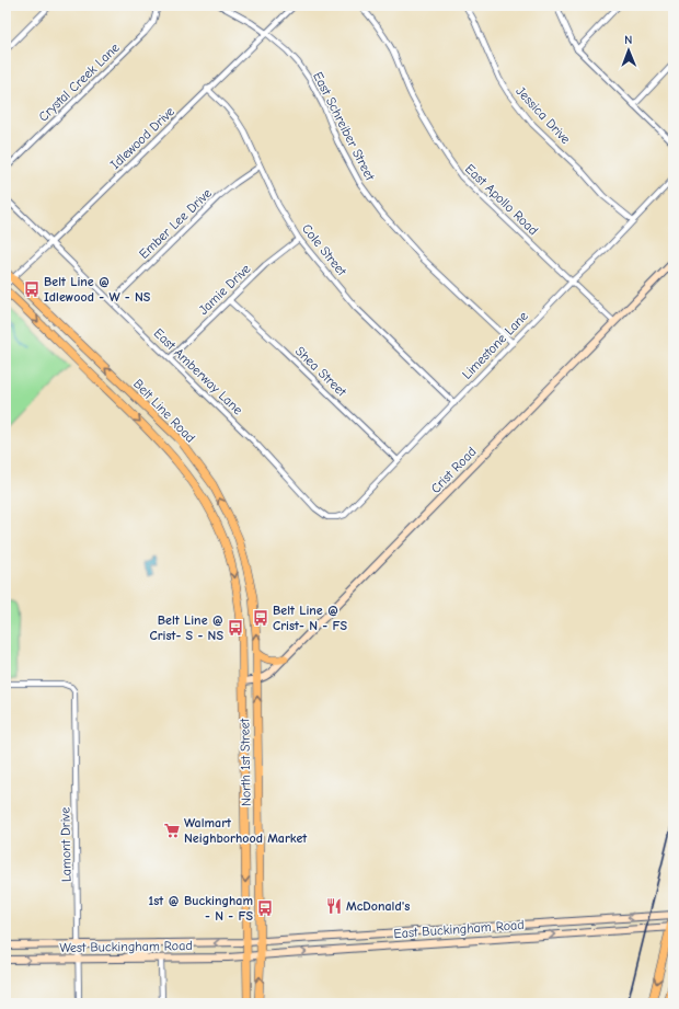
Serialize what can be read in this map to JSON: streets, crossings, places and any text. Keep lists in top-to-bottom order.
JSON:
{
  "streets": {
    "main road": [
      "Belt Line Road",
      "Crist Road",
      "North 1st Street",
      "East Buckingham Road",
      "West Buckingham Road"
    ],
    "street": [
      "Crystal Creek Lane",
      "Jessica Drive",
      "East Schreiber Street",
      "Idlewood Drive",
      "East Apollo Road",
      "Ember Lee Drive",
      "Cole Street",
      "Jamie Drive",
      "Limestone Lane",
      "East Amberway Lane",
      "Shea Street",
      "Lamont Drive"
    ]
  },
  "crossings": [
    ["Jessica Drive", "Limestone Lane"],
    ["East Schreiber Street", "Idlewood Drive"],
    ["East Schreiber Street", "Limestone Lane"],
    ["Idlewood Drive", "Cole Street"],
    ["Idlewood Drive", "East Amberway Lane"],
    ["Idlewood Drive", "Belt Line Road"],
    ["East Apollo Road", "Limestone Lane"],
    ["East Apollo Road", "Crist Road"],
    ["Ember Lee Drive", "Cole Street"],
    ["Ember Lee Drive", "East Amberway Lane"],
    ["Cole Street", "Jamie Drive"],
    ["Cole Street", "Limestone Lane"],
    ["Jamie Drive", "East Amberway Lane"],
    ["Jamie Drive", "Shea Street"],
    ["Limestone Lane", "East Amberway Lane"],
    ["Limestone Lane", "Shea Street"],
    ["Belt Line Road", "Crist Road"],
    ["Belt Line Road", "North 1st Street"],
    ["Crist Road", "North 1st Street"],
    ["North 1st Street", "East Buckingham Road"],
    ["North 1st Street", "West Buckingham Road"],
    ["Lamont Drive", "West Buckingham Road"],
    ["East Buckingham Road", "West Buckingham Road"]
  ],
  "places": {
    "bus stop": [
      "Belt Line @ Idlewood - W - NS",
      "Belt Line @ Crist- N - FS",
      "Belt Line @ Crist- S - NS",
      "1st @ Buckingham - N - FS"
    ],
    "supermarket": ["Walmart Neighborhood Market"],
    "restaurant": ["McDonald's"]
  },
  "north": "top"
}
